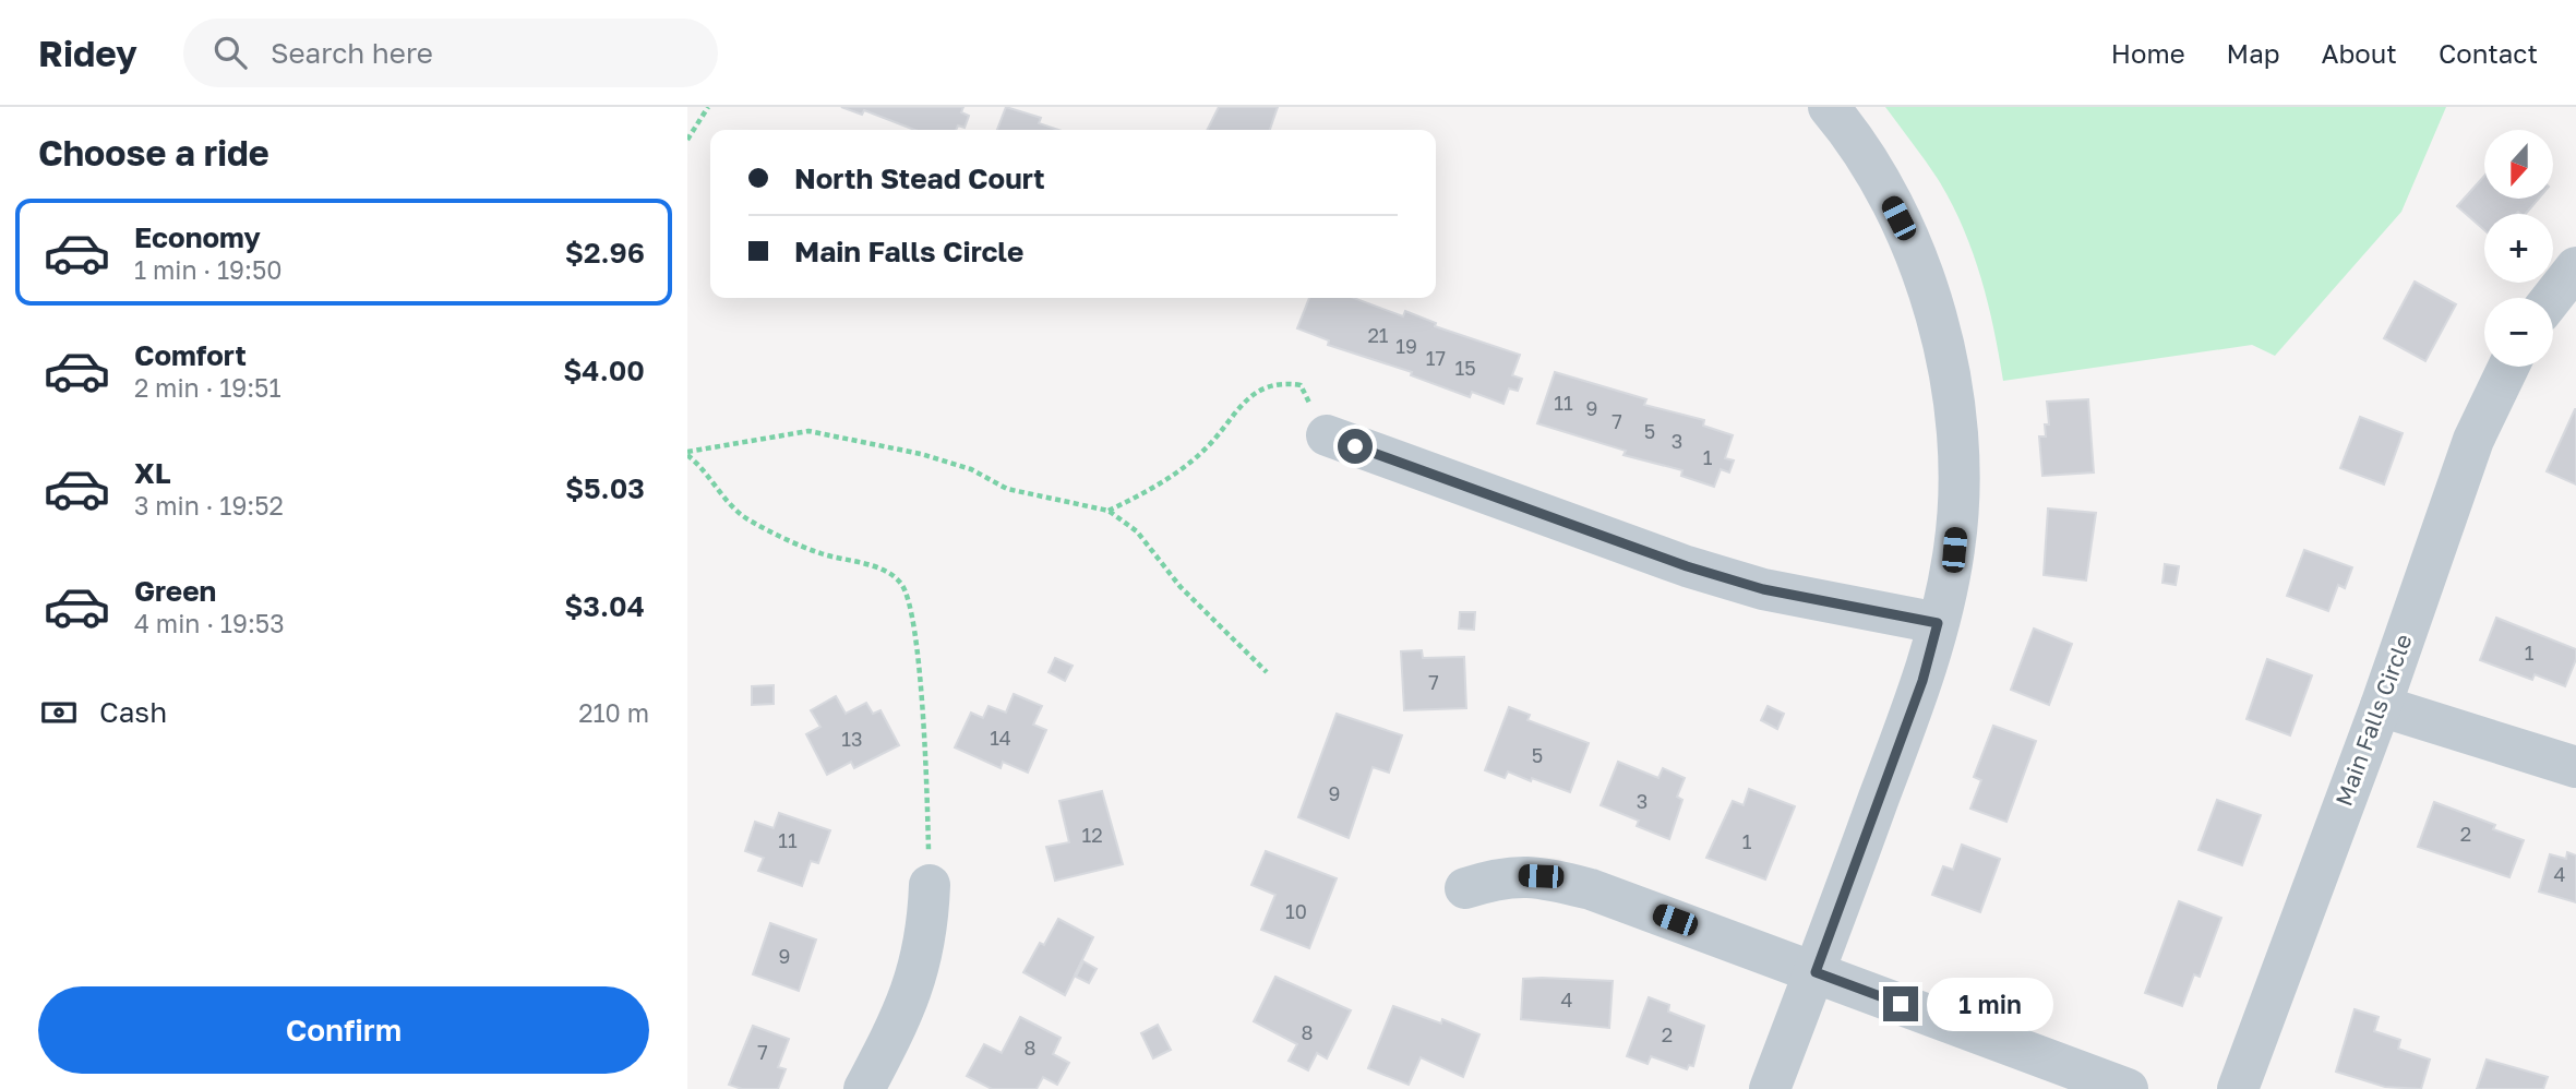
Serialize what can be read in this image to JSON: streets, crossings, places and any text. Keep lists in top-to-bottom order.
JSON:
{
  "streets": {
    "street": ["Main Falls Circle"]
  },
  "house_numbers": [
    "21",
    "19",
    "17",
    "15",
    "11",
    "9",
    "7",
    "5",
    "3",
    "1",
    "1",
    "7",
    "14",
    "13",
    "5",
    "9",
    "3",
    "2",
    "12",
    "11",
    "1",
    "4",
    "10",
    "9",
    "4",
    "8",
    "2",
    "8",
    "7"
  ],
  "north": "bottom",
  "page": {
    "header": "Ridey",
    "search": "Search here",
    "nav": [
      "Home",
      "Map",
      "About",
      "Contact"
    ],
    "heading": "Choose a ride",
    "map_buttons": ["+", "−"],
    "banner": ["North Stead Court", "Main Falls Circle"],
    "list": [
      {
        "name": "Economy",
        "note": "1 min · 19:50",
        "value": "$2.96"
      },
      {
        "name": "Comfort",
        "note": "2 min · 19:51",
        "value": "$4.00"
      },
      {
        "name": "XL",
        "note": "3 min · 19:52",
        "value": "$5.03"
      },
      {
        "name": "Green",
        "note": "4 min · 19:53",
        "value": "$3.04"
      }
    ],
    "pay": ["Cash", "210 m"],
    "buttons": "Confirm",
    "bubble": "1 min"
  }
}
